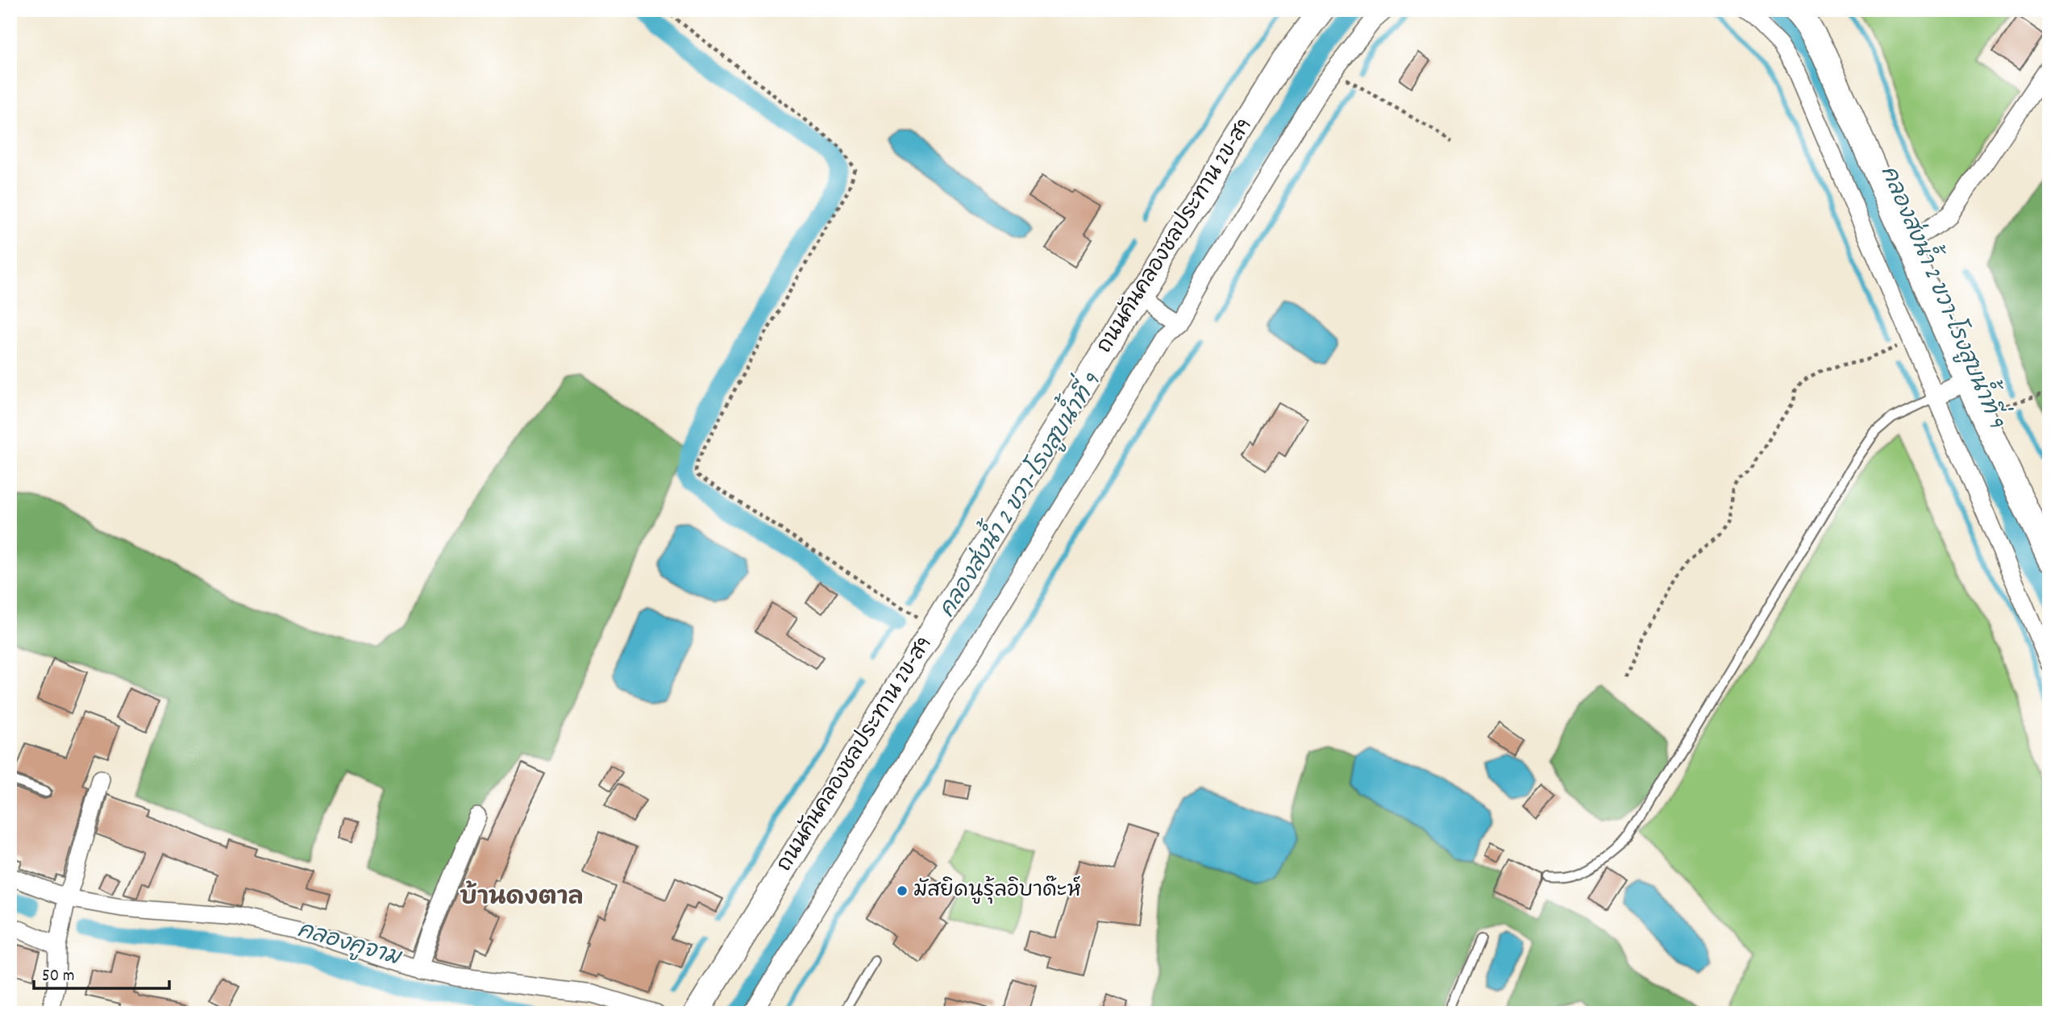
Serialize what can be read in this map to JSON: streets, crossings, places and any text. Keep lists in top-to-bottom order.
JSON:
{
  "streets": {
    "street": ["ถนนคันคลองชลประทาน 2ข-ส9"]
  },
  "districts": ["บ้านดงตาล"],
  "water": ["คลองส่งน้ำ 2 ขวา-โรงสูบน้ำที่ 9", "คลองคูจาม"],
  "places": ["มัสยิดนูรุ้ลอิบาด๊ะห์"],
  "scale_bar": "50 m"
}
